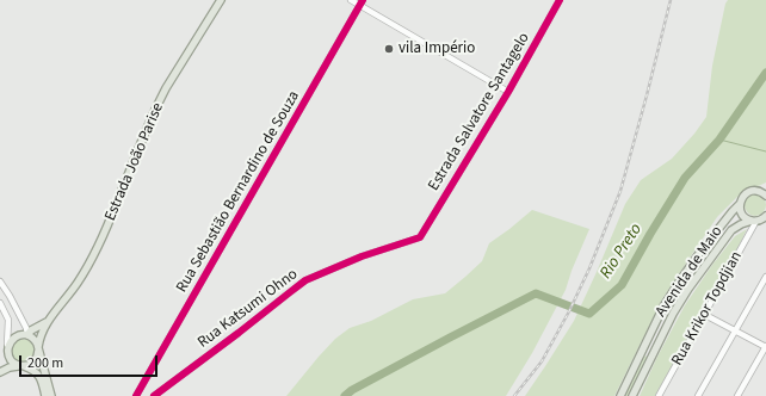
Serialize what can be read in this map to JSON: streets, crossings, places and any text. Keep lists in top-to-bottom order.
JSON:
{
  "streets": {
    "main road": ["Estrada João Parise", "Avenida de Maio"],
    "street": [
      "Estrada Salvatore Santagelo",
      "Rua Sebastião Bernardino de Souza",
      "Rua Katsumi Ohno",
      "Rua Krikor Topdjian"
    ]
  },
  "crossings": [
    ["Estrada Salvatore Santagelo", "Rua Katsumi Ohno"],
    ["Avenida de Maio", "Rua Krikor Topdjian"]
  ],
  "water": ["Rio Preto"],
  "places": ["vila Império"],
  "scale_bar": "200 m"
}
